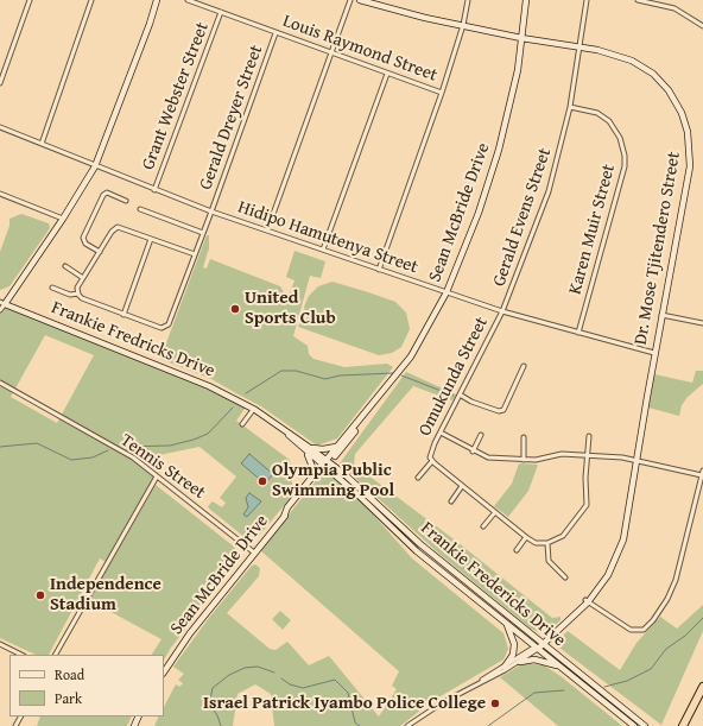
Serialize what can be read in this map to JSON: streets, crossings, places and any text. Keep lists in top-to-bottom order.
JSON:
{
  "streets": {
    "main road": [
      "Sean McBride Drive",
      "Dr. Mose Tjitendero Street",
      "Frankie Fredricks Drive",
      "Frankie Fredericks Drive"
    ],
    "street": [
      "Louis Raymond Street",
      "Grant Webster Street",
      "Gerald Dreyer Street",
      "Gerald Evens Street",
      "Karen Muir Street",
      "Hidipo Hamutenya Street",
      "Omukunda Street",
      "Tennis Street"
    ]
  },
  "crossings": [
    ["Louis Raymond Street", "Grant Webster Street"],
    ["Louis Raymond Street", "Gerald Dreyer Street"],
    ["Grant Webster Street", "Hidipo Hamutenya Street"],
    ["Gerald Dreyer Street", "Hidipo Hamutenya Street"],
    ["Sean McBride Drive", "Hidipo Hamutenya Street"],
    ["Sean McBride Drive", "Dr. Mose Tjitendero Street"],
    ["Sean McBride Drive", "Frankie Fredricks Drive"],
    ["Sean McBride Drive", "Tennis Street"],
    ["Sean McBride Drive", "Frankie Fredericks Drive"],
    ["Gerald Evens Street", "Karen Muir Street"],
    ["Gerald Evens Street", "Hidipo Hamutenya Street"],
    ["Gerald Evens Street", "Dr. Mose Tjitendero Street"],
    ["Gerald Evens Street", "Omukunda Street"],
    ["Karen Muir Street", "Hidipo Hamutenya Street"],
    ["Hidipo Hamutenya Street", "Dr. Mose Tjitendero Street"],
    ["Hidipo Hamutenya Street", "Omukunda Street"],
    ["Dr. Mose Tjitendero Street", "Frankie Fredericks Drive"],
    ["Frankie Fredricks Drive", "Frankie Fredericks Drive"]
  ],
  "places": [
    "United Sports Club",
    "Olympia Public Swimming Pool",
    "Independence Stadium",
    "Israel Patrick Iyambo Police College"
  ],
  "legend": ["Road", "Park"]
}
